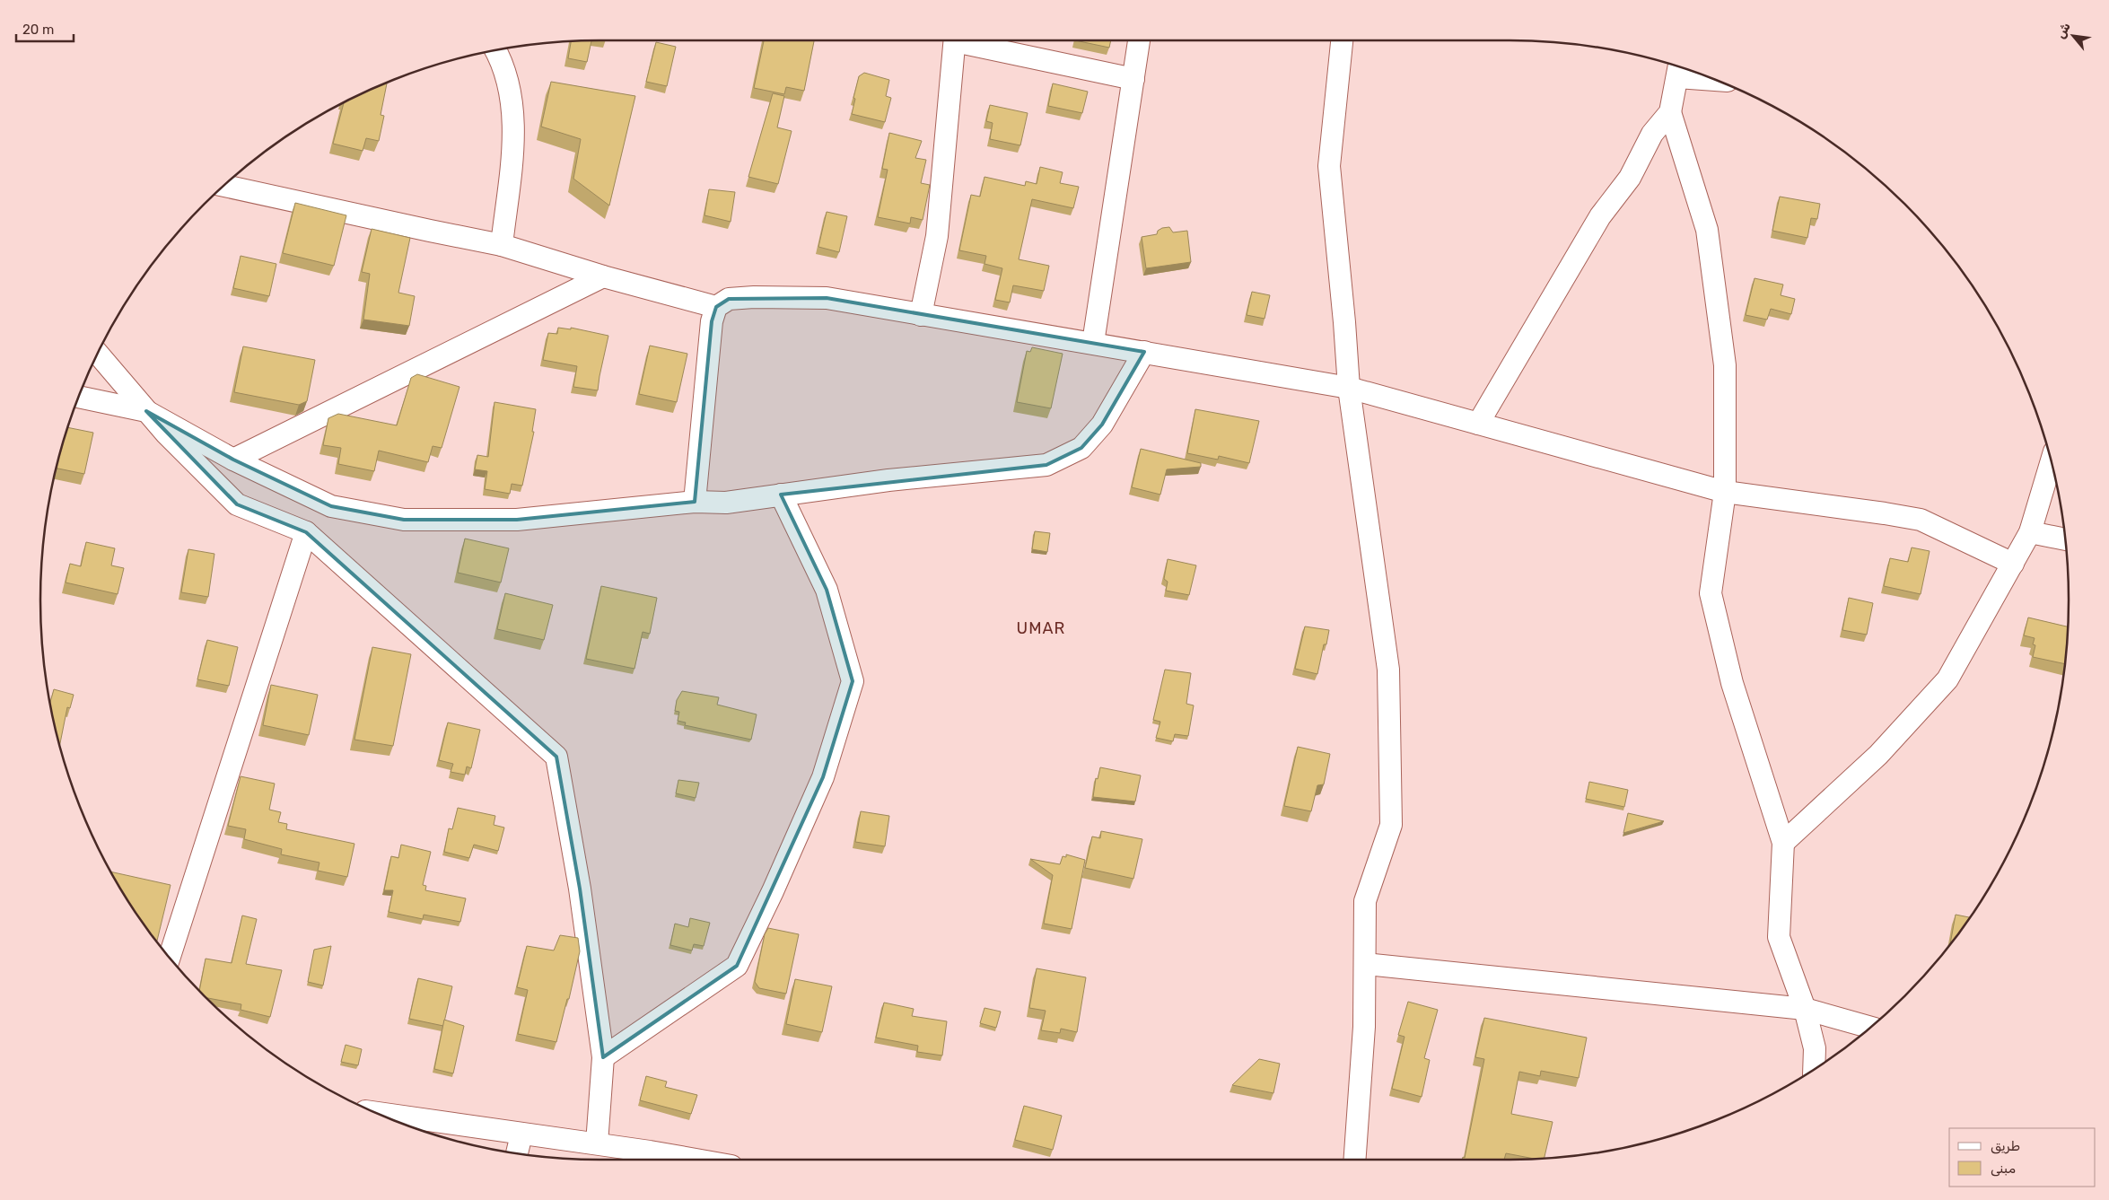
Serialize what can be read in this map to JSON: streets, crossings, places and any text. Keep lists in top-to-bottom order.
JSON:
{
  "districts": ["UMAR"],
  "legend": ["طريق", "مبنى"],
  "scale_bar": "20 m",
  "north": "top left"
}
